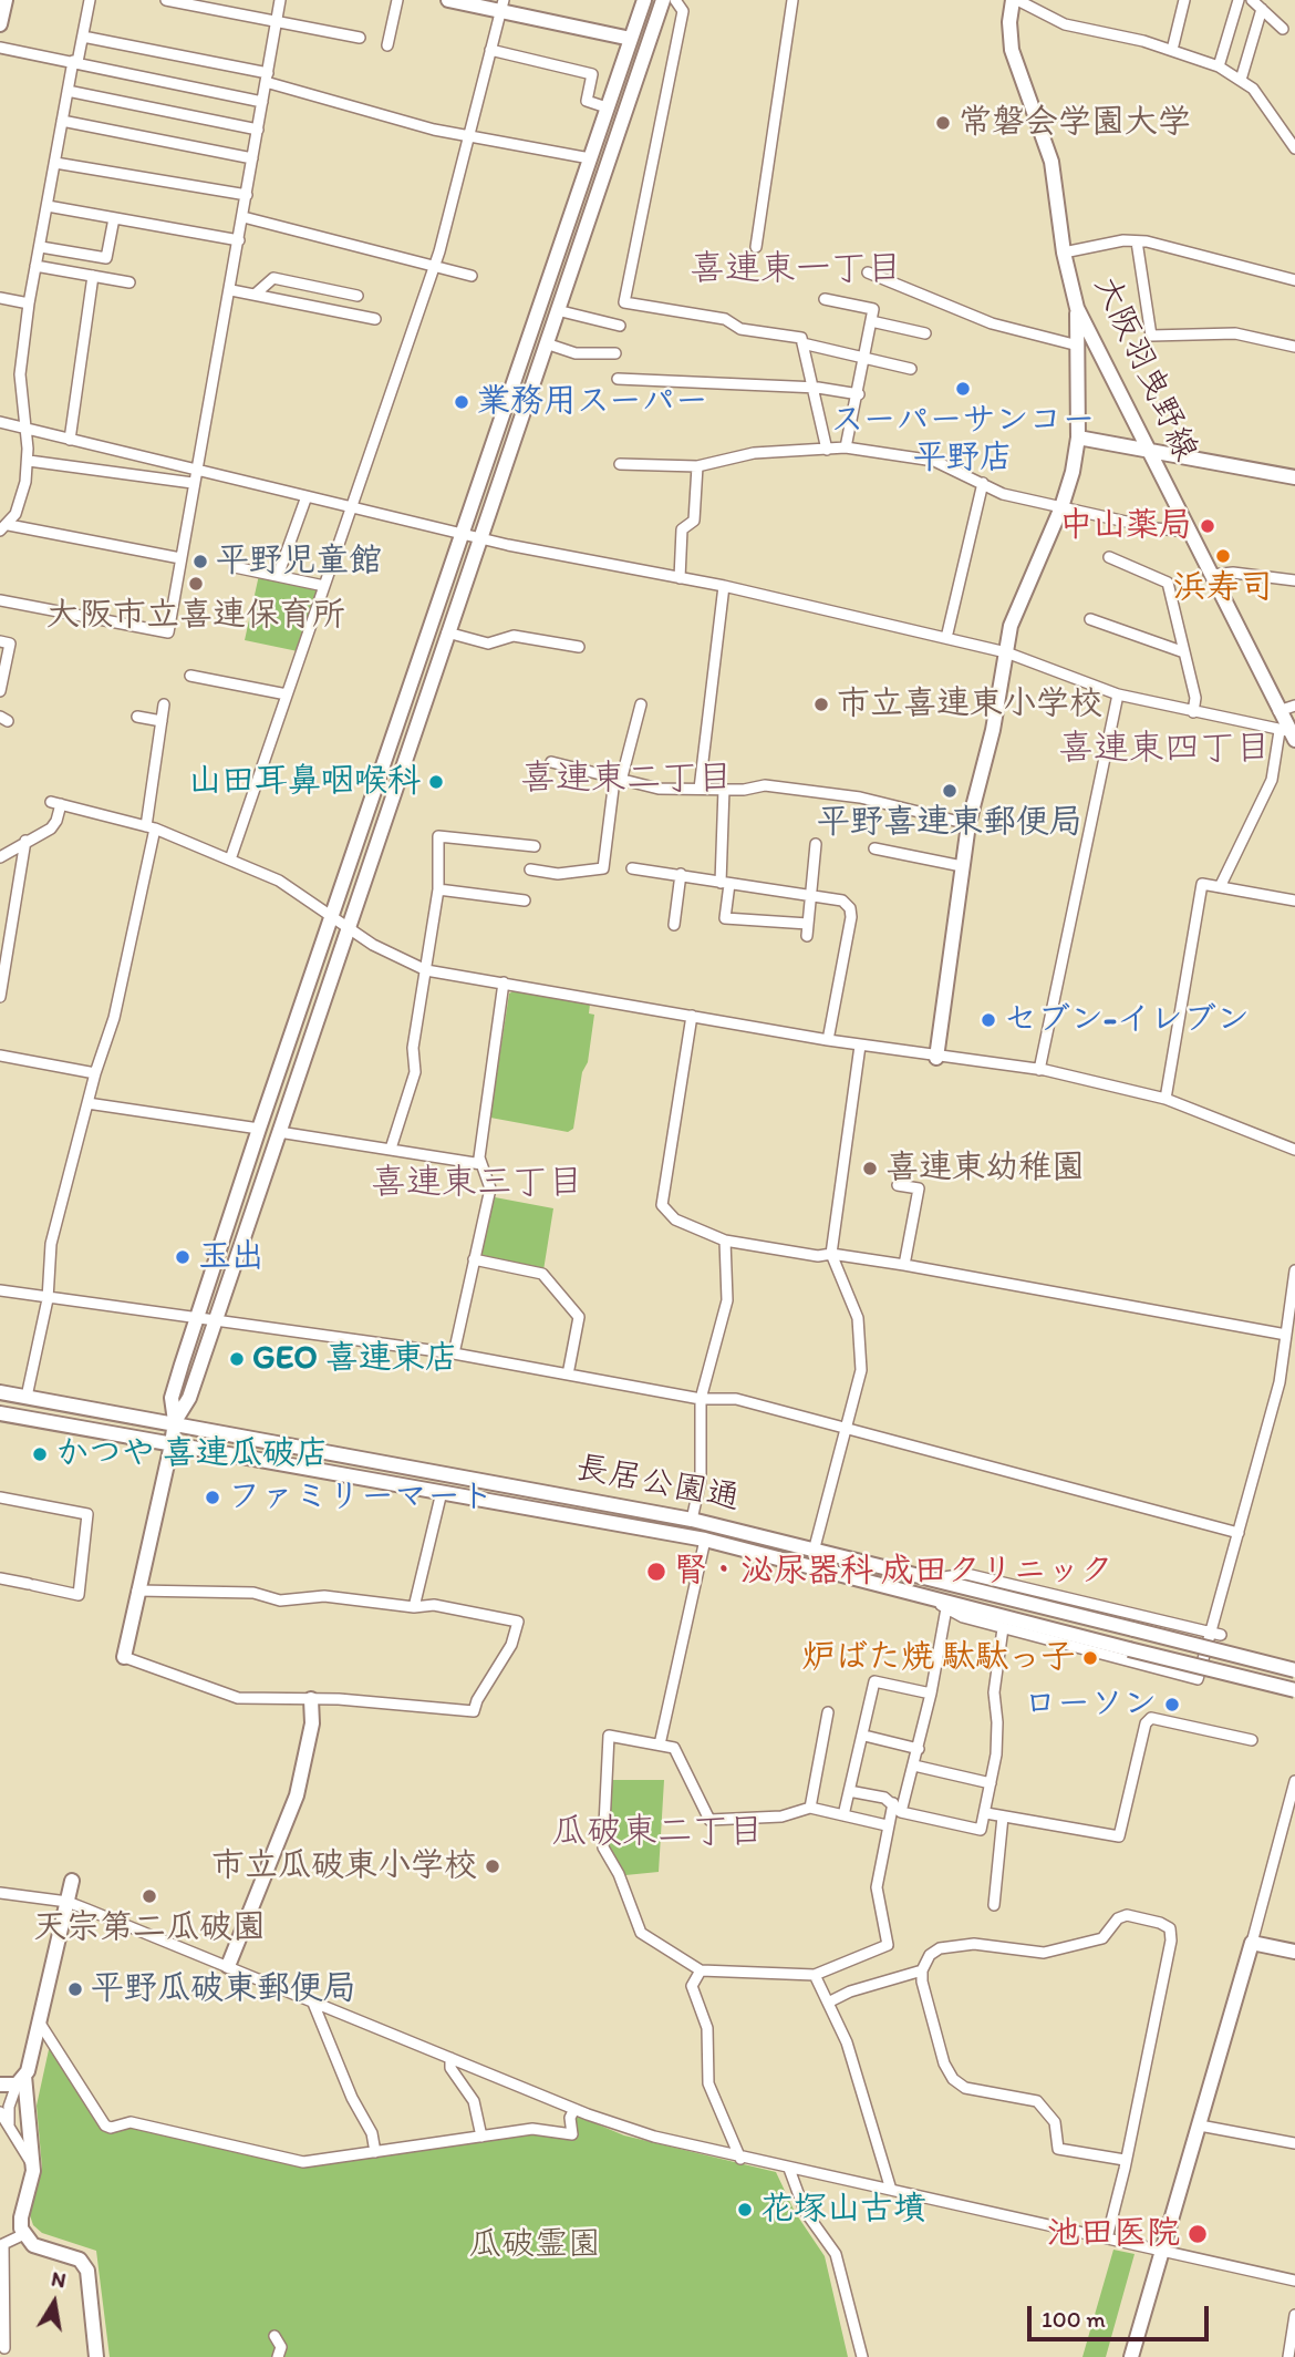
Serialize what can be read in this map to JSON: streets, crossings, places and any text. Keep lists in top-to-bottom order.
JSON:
{
  "streets": {
    "street": ["大阪羽曳野線", "長居公園通"]
  },
  "districts": [
    "喜連東一丁目",
    "喜連東四丁目",
    "喜連東二丁目",
    "喜連東三丁目",
    "瓜破東二丁目"
  ],
  "parks": ["瓜破霊園"],
  "places": [
    "常磐会学園大学",
    "スーパーサンコー 平野店",
    "業務用スーパー",
    "中山薬局",
    "浜寿司",
    "平野児童館",
    "大阪市立喜連保育所",
    "市立喜連東小学校",
    "山田耳鼻咽喉科",
    "平野喜連東郵便局",
    "セブン-イレブン",
    "喜連東幼稚園",
    "玉出",
    "GEO 喜連東店",
    "かつや 喜連瓜破店",
    "ファミリーマート",
    "腎・泌尿器科 成田クリニック",
    "炉ばた焼 駄駄っ子",
    "ローソン",
    "市立瓜破東小学校",
    "天宗第二瓜破園",
    "平野瓜破東郵便局",
    "花塚山古墳",
    "池田医院"
  ],
  "scale_bar": "100 m",
  "north": "top"
}
